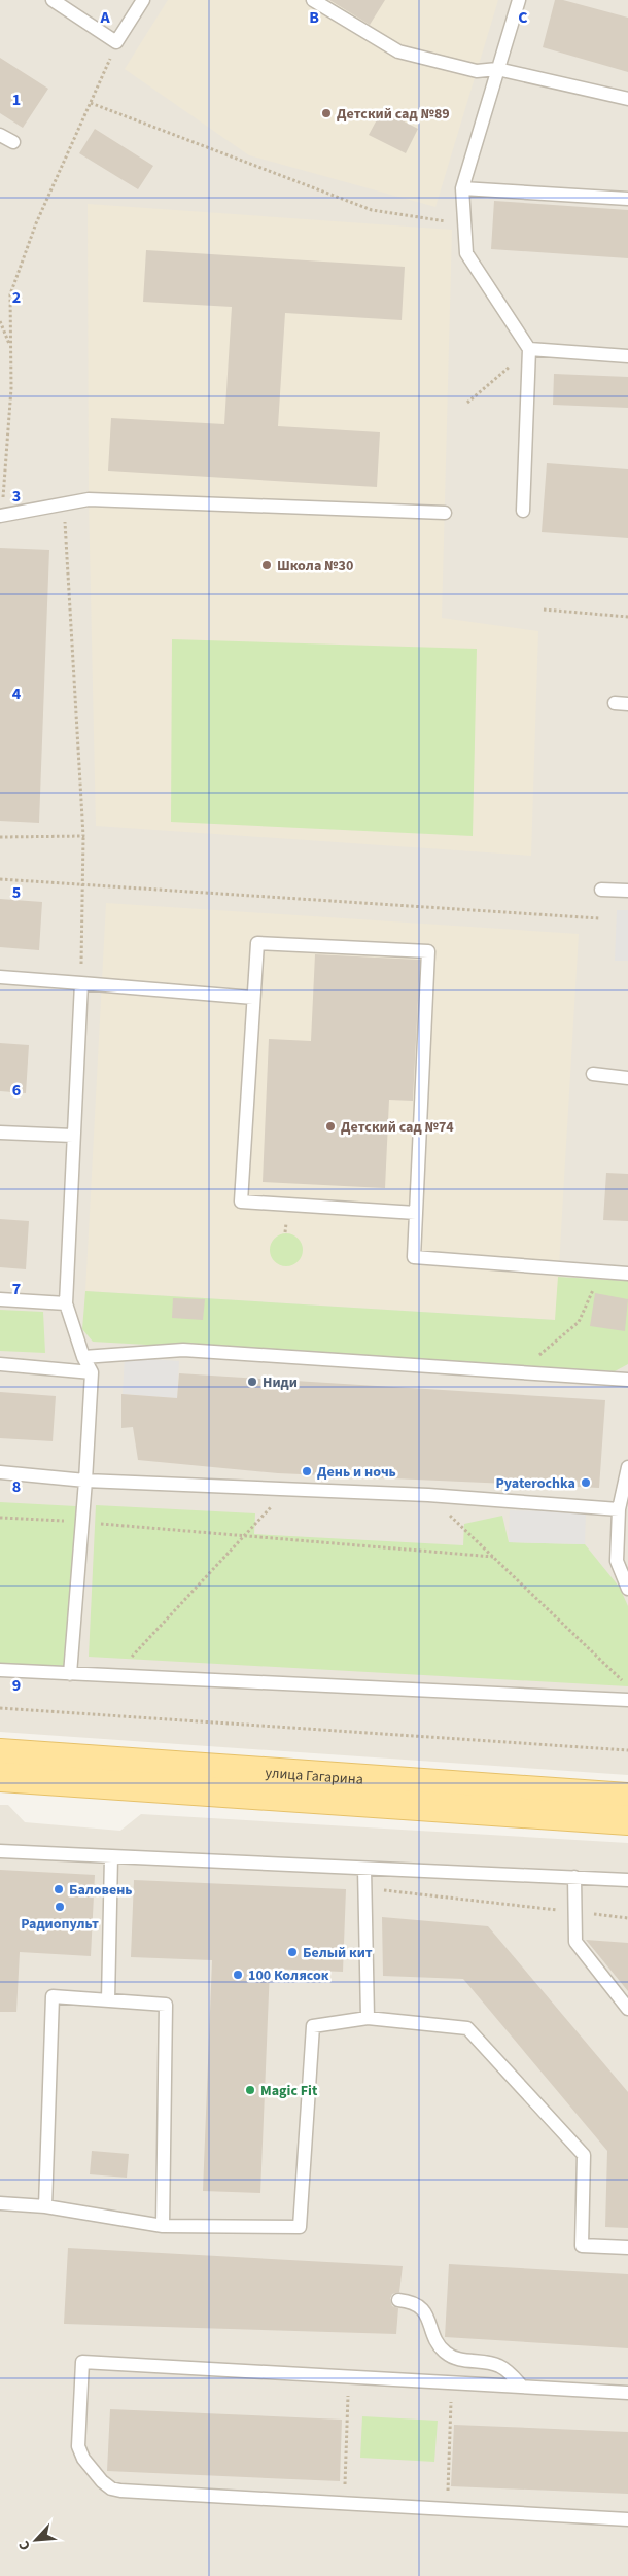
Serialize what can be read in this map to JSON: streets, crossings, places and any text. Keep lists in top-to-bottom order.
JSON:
{
  "streets": {
    "main road": ["улица Гагарина"]
  },
  "places": [
    "Детский сад №89",
    "Школа №30",
    "Детский сад №74",
    "Ниди",
    "День и ночь",
    "Pyaterochka",
    "Баловень",
    "Радиопульт",
    "Белый кит",
    "100 Колясок",
    "Magic Fit"
  ],
  "north": "bottom left",
  "grid": {
    "columns": ["A", "B", "C"],
    "rows": [
      "1",
      "2",
      "3",
      "4",
      "5",
      "6",
      "7",
      "8",
      "9"
    ]
  }
}
